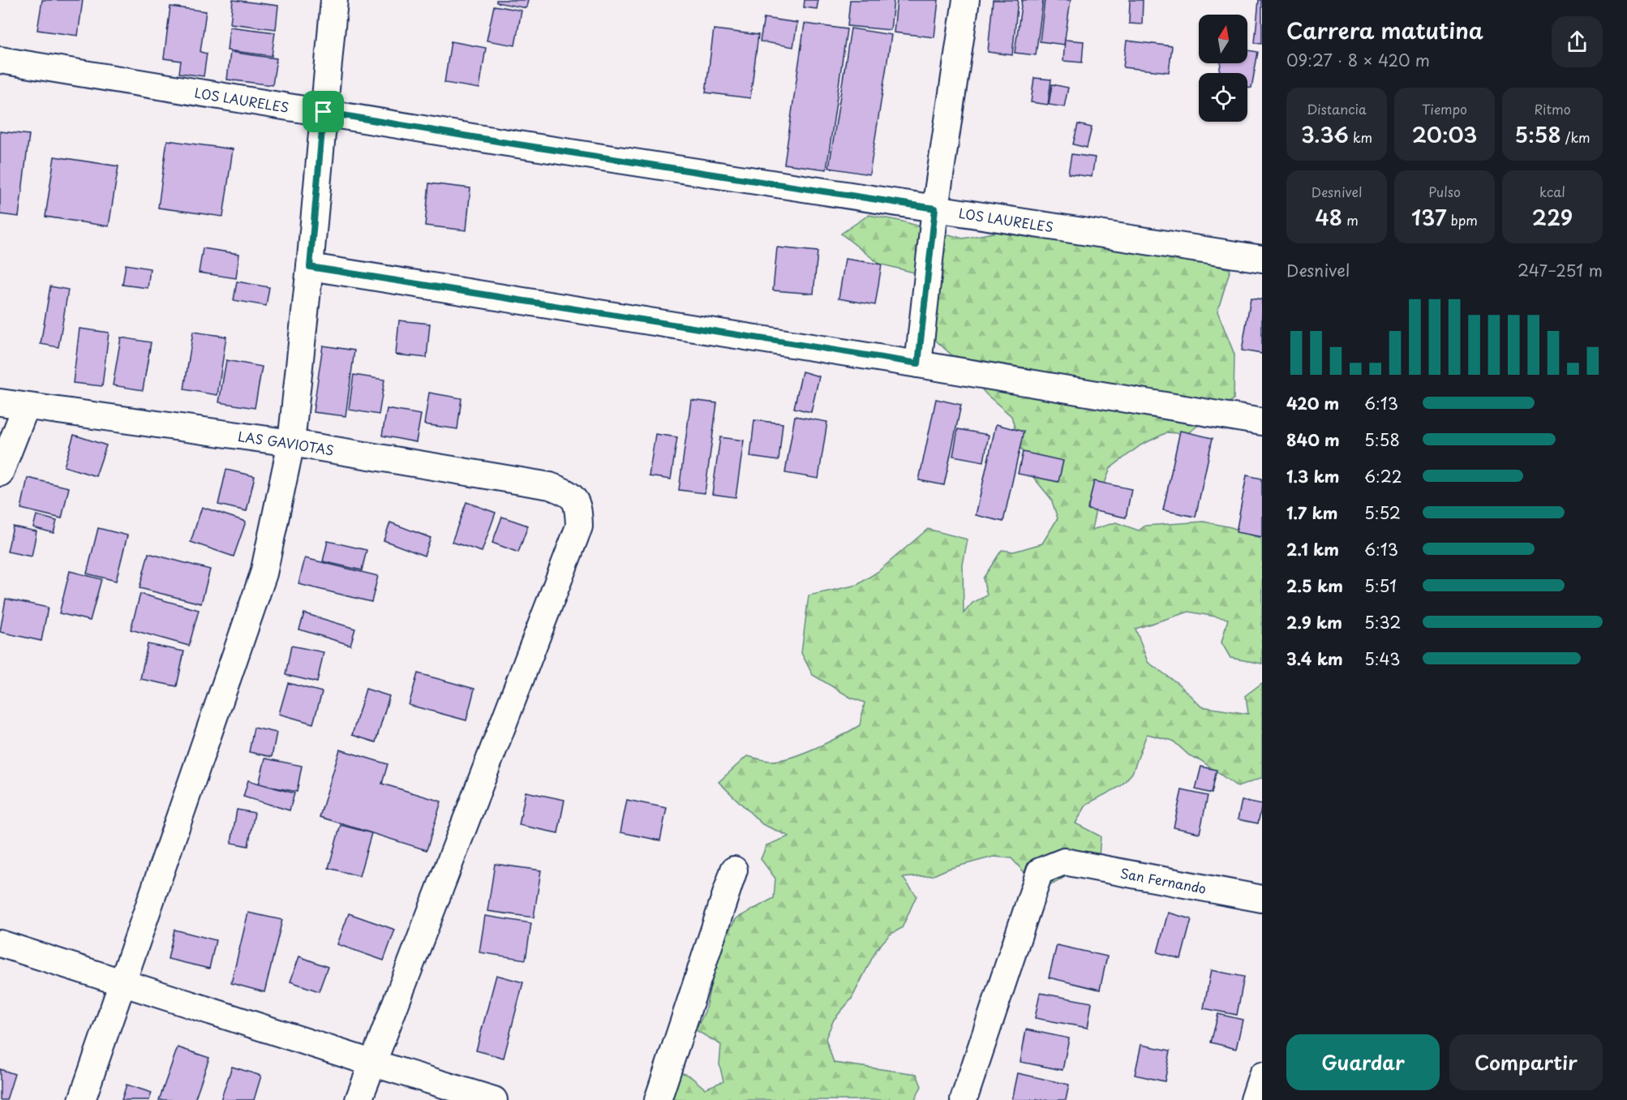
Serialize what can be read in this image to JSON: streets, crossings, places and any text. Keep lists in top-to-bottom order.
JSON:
{
  "streets": {
    "street": ["LOS LAURELES", "LAS GAVIOTAS", "San Fernando"]
  },
  "north": "top",
  "page": {
    "heading": ["Carrera matutina", "09:27 · 8 × 420 m"],
    "stats": [
      ["Distancia", "3.36 km"],
      ["Tiempo", "20:03"],
      ["Ritmo", "5:58 /km"],
      ["Desnivel", "48 m"],
      ["Pulso", "137 bpm"],
      ["kcal", "229"]
    ],
    "chart": ["Desnivel", "247–251 m"],
    "list": [
      {
        "name": "420 m",
        "note": "6:13"
      },
      {
        "name": "840 m",
        "note": "5:58"
      },
      {
        "name": "1.3 km",
        "note": "6:22"
      },
      {
        "name": "1.7 km",
        "note": "5:52"
      },
      {
        "name": "2.1 km",
        "note": "6:13"
      },
      {
        "name": "2.5 km",
        "note": "5:51"
      },
      {
        "name": "2.9 km",
        "note": "5:32"
      },
      {
        "name": "3.4 km",
        "note": "5:43"
      }
    ],
    "buttons": ["Guardar", "Compartir"]
  }
}
